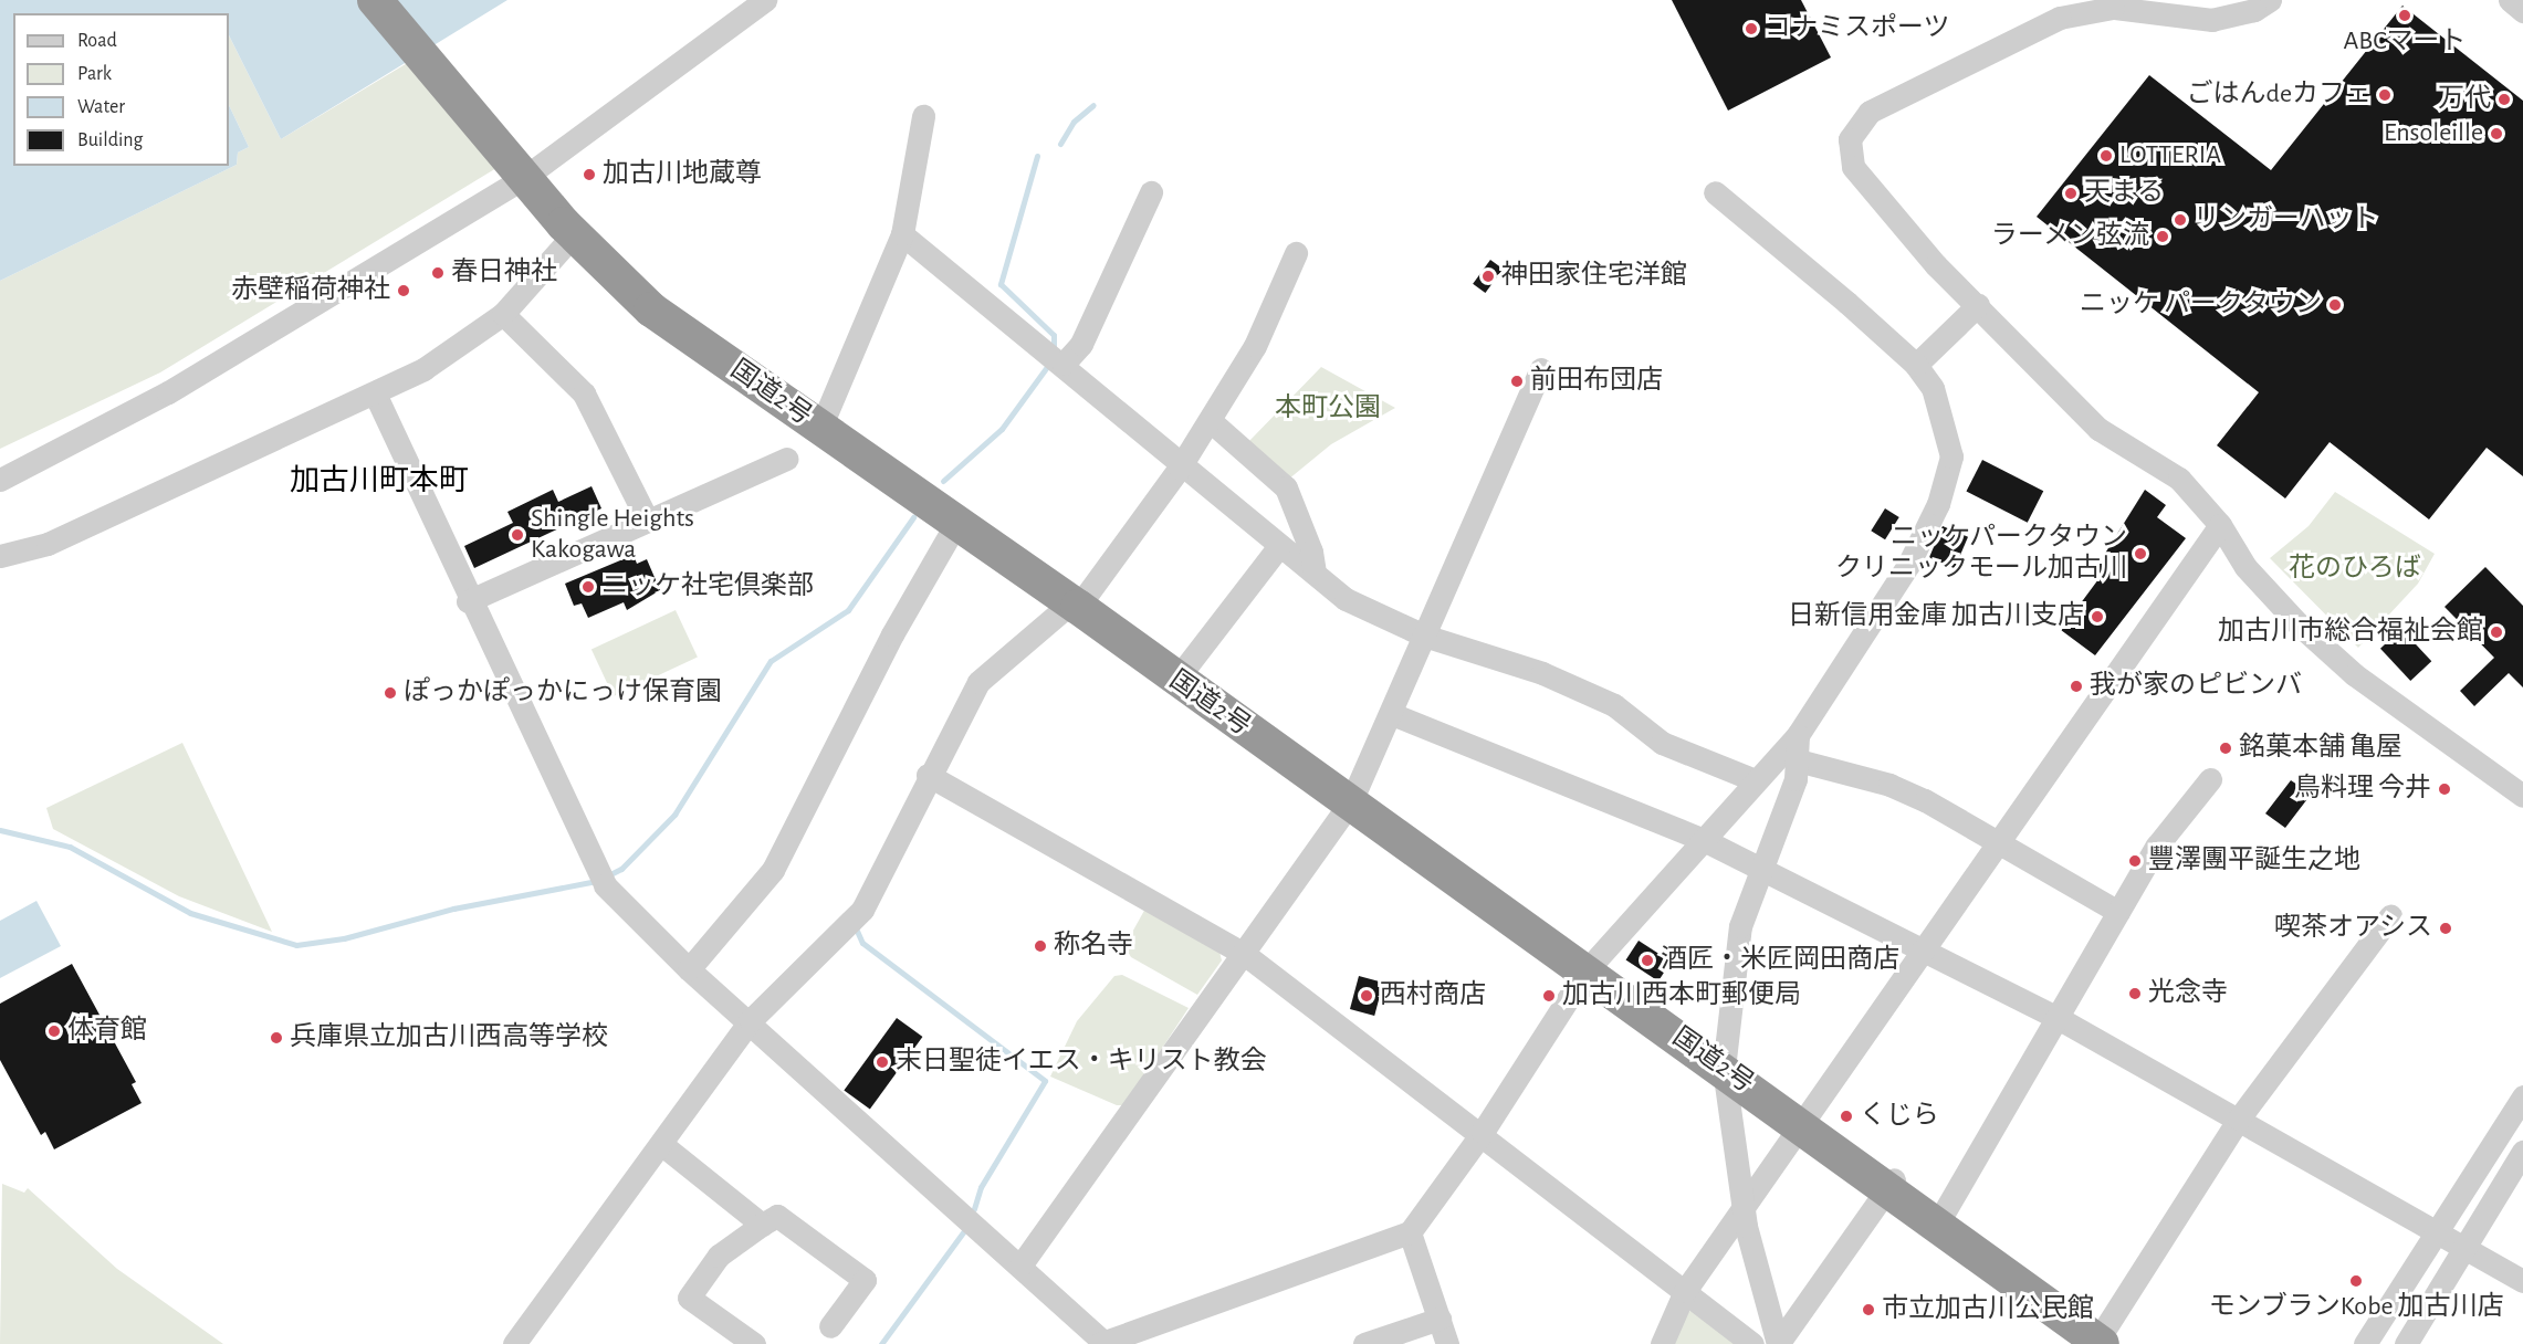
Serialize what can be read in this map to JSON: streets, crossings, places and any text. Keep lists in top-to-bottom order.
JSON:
{
  "streets": {
    "highway": ["国道2号"]
  },
  "districts": ["加古川町本町"],
  "parks": ["本町公園", "花のひろば"],
  "places": [
    "ABCマート",
    "コナミスポーツ",
    "ごはんdeカフェ",
    "万代",
    "Ensoleille",
    "LOTTERIA",
    "加古川地蔵尊",
    "天まる",
    "リンガーハット",
    "ラーメン弦流",
    "春日神社",
    "神田家住宅洋館",
    "赤壁稲荷神社",
    "ニッケ パークタウン",
    "前田布団店",
    "Shingle Heights Kakogawa",
    "ニッケパークタウン クリニックモール加古川",
    "ニッケ社宅倶楽部",
    "日新信用金庫 加古川支店",
    "加古川市総合福祉会館",
    "我が家のピビンバ",
    "ぽっかぽっかにっけ保育園",
    "銘菓本舗 亀屋",
    "鳥料理 今井",
    "豐澤團平誕生之地",
    "喫茶オアシス",
    "称名寺",
    "酒匠・米匠岡田商店",
    "光念寺",
    "西村商店",
    "加古川西本町郵便局",
    "体育館",
    "兵庫県立加古川西高等学校",
    "末日聖徒イエス・キリスト教会",
    "くじら",
    "モンブランKobe 加古川店",
    "市立加古川公民館"
  ],
  "legend": [
    "Road",
    "Park",
    "Water",
    "Building"
  ]
}
